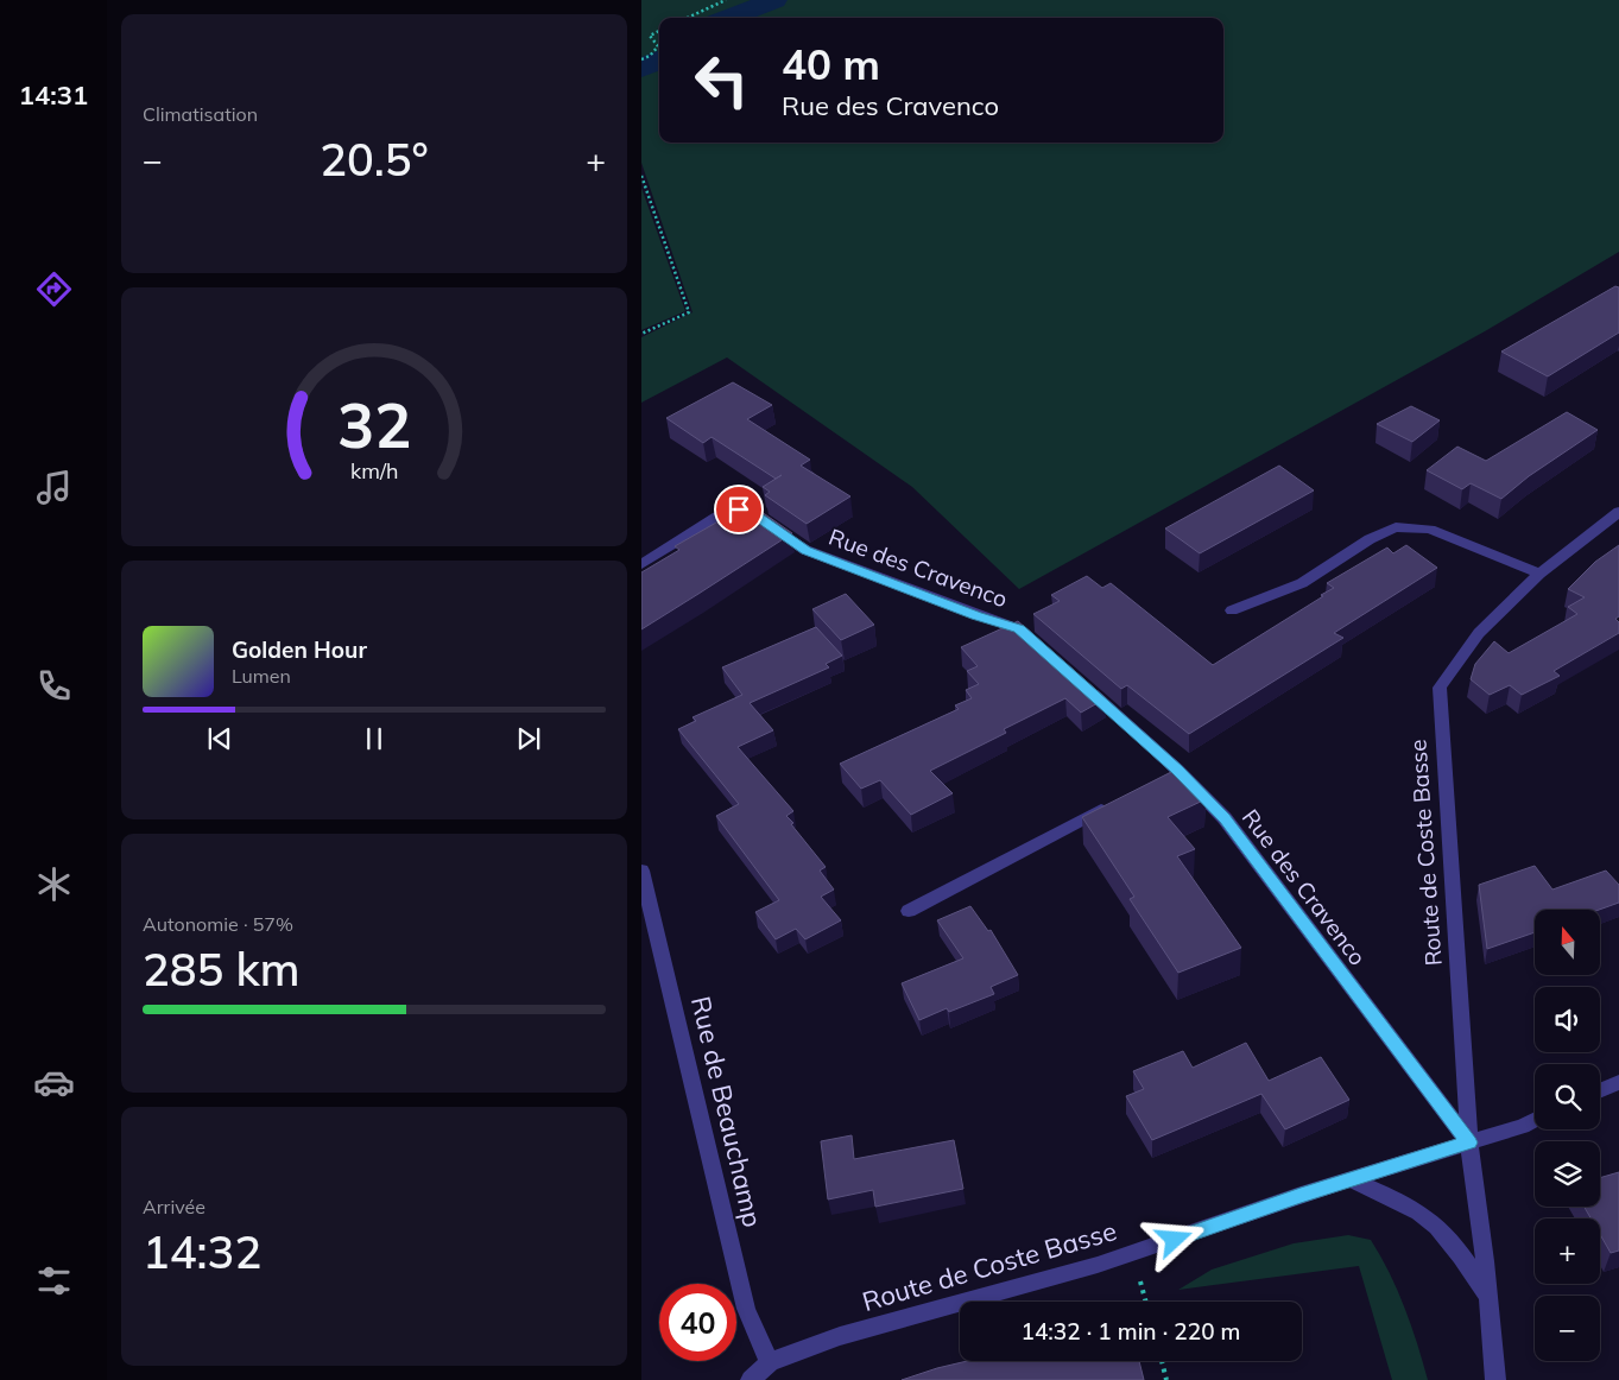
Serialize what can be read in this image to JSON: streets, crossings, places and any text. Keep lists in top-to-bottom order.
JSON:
{
  "streets": {
    "street": ["Rue des Cravenco", "Route de Coste Basse", "Rue de Beauchamp"]
  },
  "crossings": [
    ["Rue des Cravenco", "Route de Coste Basse"],
    ["Route de Coste Basse", "Rue de Beauchamp"]
  ],
  "north": "top",
  "page": {
    "tabs": "14:31",
    "tile": [
      "Climatisation",
      ["Autonomie · 57%", "285 km"],
      ["Arrivée", "14:32"]
    ],
    "turn": ["40 m", "Rue des Cravenco"],
    "heat": ["−", "20.5°", "+"],
    "song": ["Golden Hour", "Lumen"],
    "map_buttons": ["+", "−"],
    "limit": "40",
    "trip": "14:32 · 1 min · 220 m",
    "gauge": ["32", "km/h"]
  }
}
